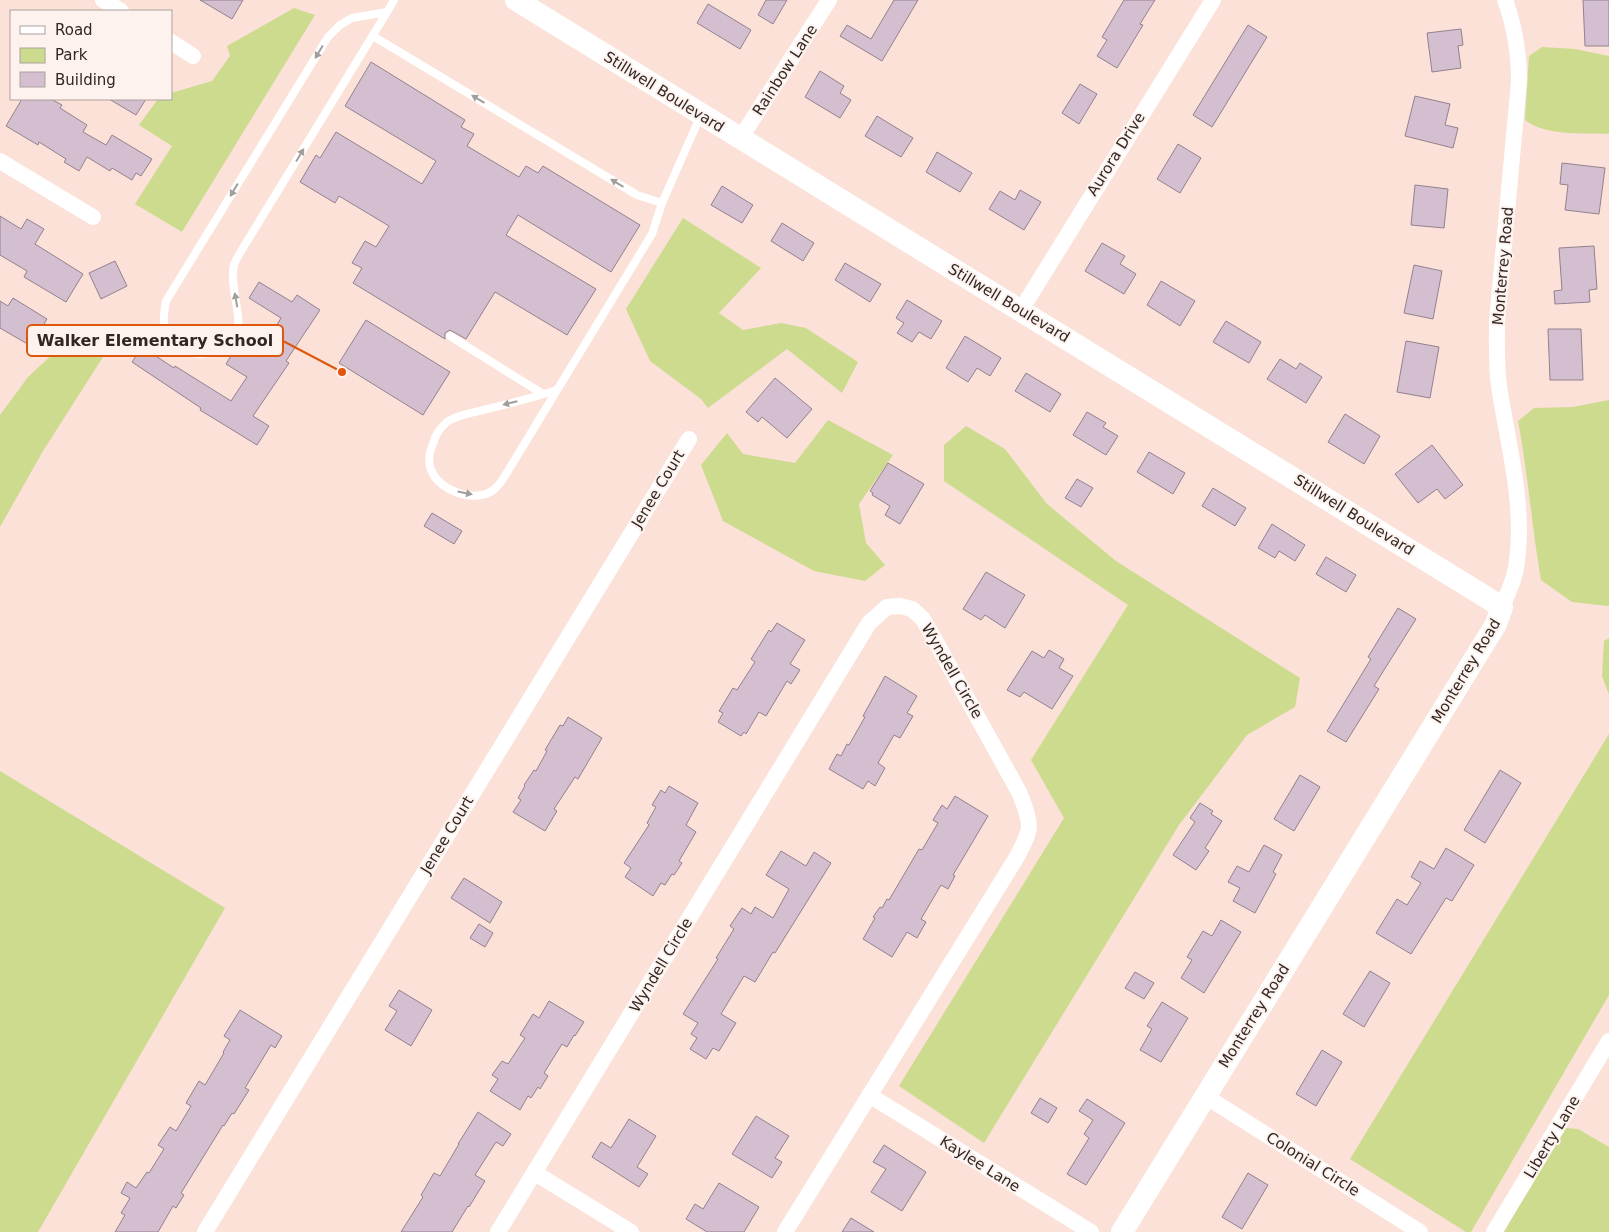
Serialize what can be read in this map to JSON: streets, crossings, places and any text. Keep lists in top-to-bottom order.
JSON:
{
  "streets": {
    "street": [
      "Rainbow Lane",
      "Stillwell Boulevard",
      "Aurora Drive",
      "Monterrey Road",
      "Jenee Court",
      "Wyndell Circle",
      "Liberty Lane",
      "Kaylee Lane",
      "Colonial Circle"
    ]
  },
  "crossings": [
    ["Rainbow Lane", "Stillwell Boulevard"],
    ["Stillwell Boulevard", "Aurora Drive"],
    ["Stillwell Boulevard", "Monterrey Road"],
    ["Monterrey Road", "Colonial Circle"],
    ["Wyndell Circle", "Kaylee Lane"]
  ],
  "places": ["Walker Elementary School"],
  "legend": ["Road", "Park", "Building"]
}
